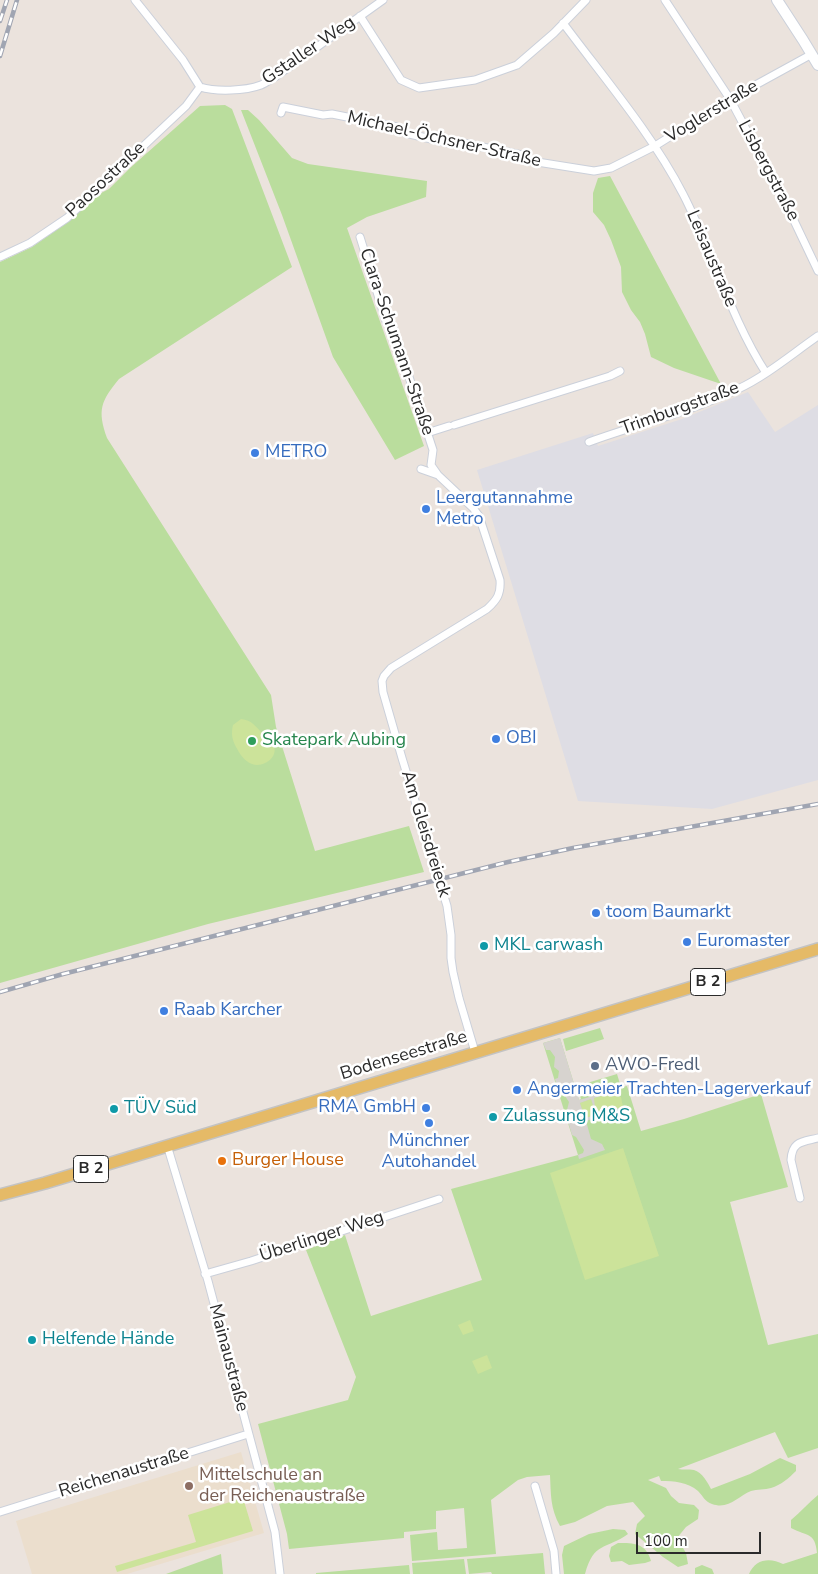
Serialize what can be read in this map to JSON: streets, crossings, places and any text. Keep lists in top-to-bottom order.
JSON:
{
  "streets": {
    "main road": ["B 2", "Bodenseestraße"],
    "street": [
      "Gstaller Weg",
      "Voglerstraße",
      "Michael-Öchsner-Straße",
      "Lisbergstraße",
      "Paosostraße",
      "Leisaustraße",
      "Clara-Schumann-Straße",
      "Trimburgstraße",
      "Am Gleisdreieck",
      "Überlinger Weg",
      "Mainaustraße",
      "Reichenaustraße"
    ]
  },
  "crossings": [
    ["Gstaller Weg", "Paosostraße"],
    ["Voglerstraße", "Michael-Öchsner-Straße"],
    ["Voglerstraße", "Lisbergstraße"],
    ["Voglerstraße", "Leisaustraße"],
    ["Leisaustraße", "Trimburgstraße"],
    ["Clara-Schumann-Straße", "Am Gleisdreieck"],
    ["Am Gleisdreieck", "Bodenseestraße"],
    ["Bodenseestraße", "Mainaustraße"],
    ["Überlinger Weg", "Mainaustraße"],
    ["Mainaustraße", "Reichenaustraße"]
  ],
  "places": [
    "METRO",
    "Leergutannahme Metro",
    "OBI",
    "Skatepark Aubing",
    "toom Baumarkt",
    "Euromaster",
    "MKL carwash",
    "Raab Karcher",
    "AWO-Fredl",
    "Angermeier Trachten-Lagerverkauf",
    "RMA GmbH",
    "TÜV Süd",
    "Zulassung M&S",
    "Münchner Autohandel",
    "Burger House",
    "Helfende Hände",
    "Mittelschule an der Reichenaustraße"
  ],
  "scale_bar": "100 m"
}
